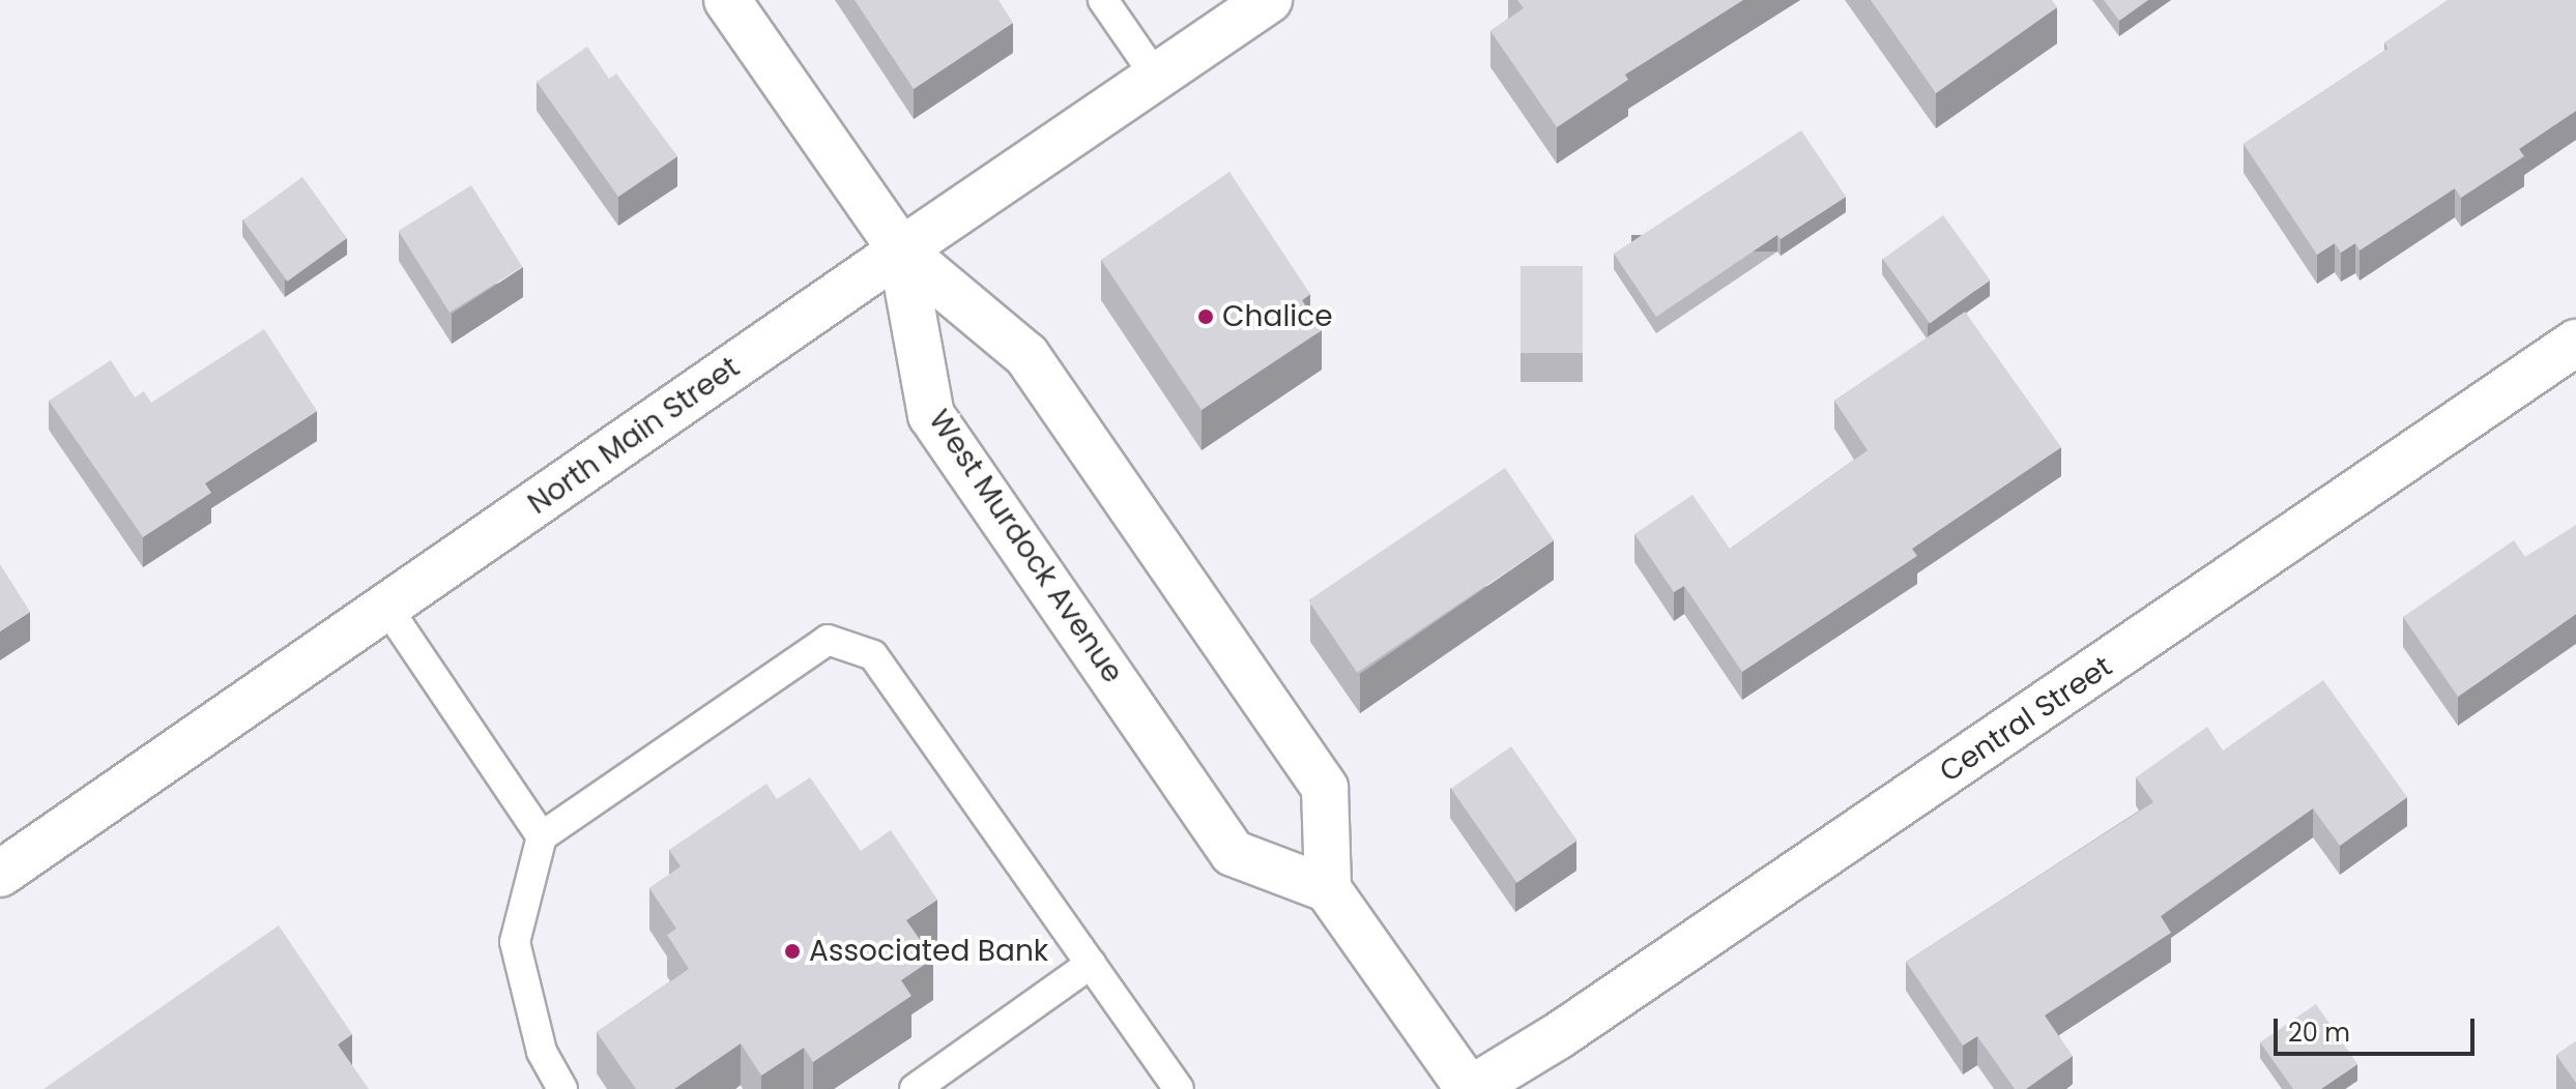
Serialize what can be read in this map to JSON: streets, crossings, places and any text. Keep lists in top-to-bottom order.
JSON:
{
  "streets": {
    "main road": ["North Main Street", "West Murdock Avenue", "Central Street"]
  },
  "crossings": [
    ["North Main Street", "West Murdock Avenue"]
  ],
  "places": ["Chalice", "Associated Bank"],
  "scale_bar": "20 m"
}
